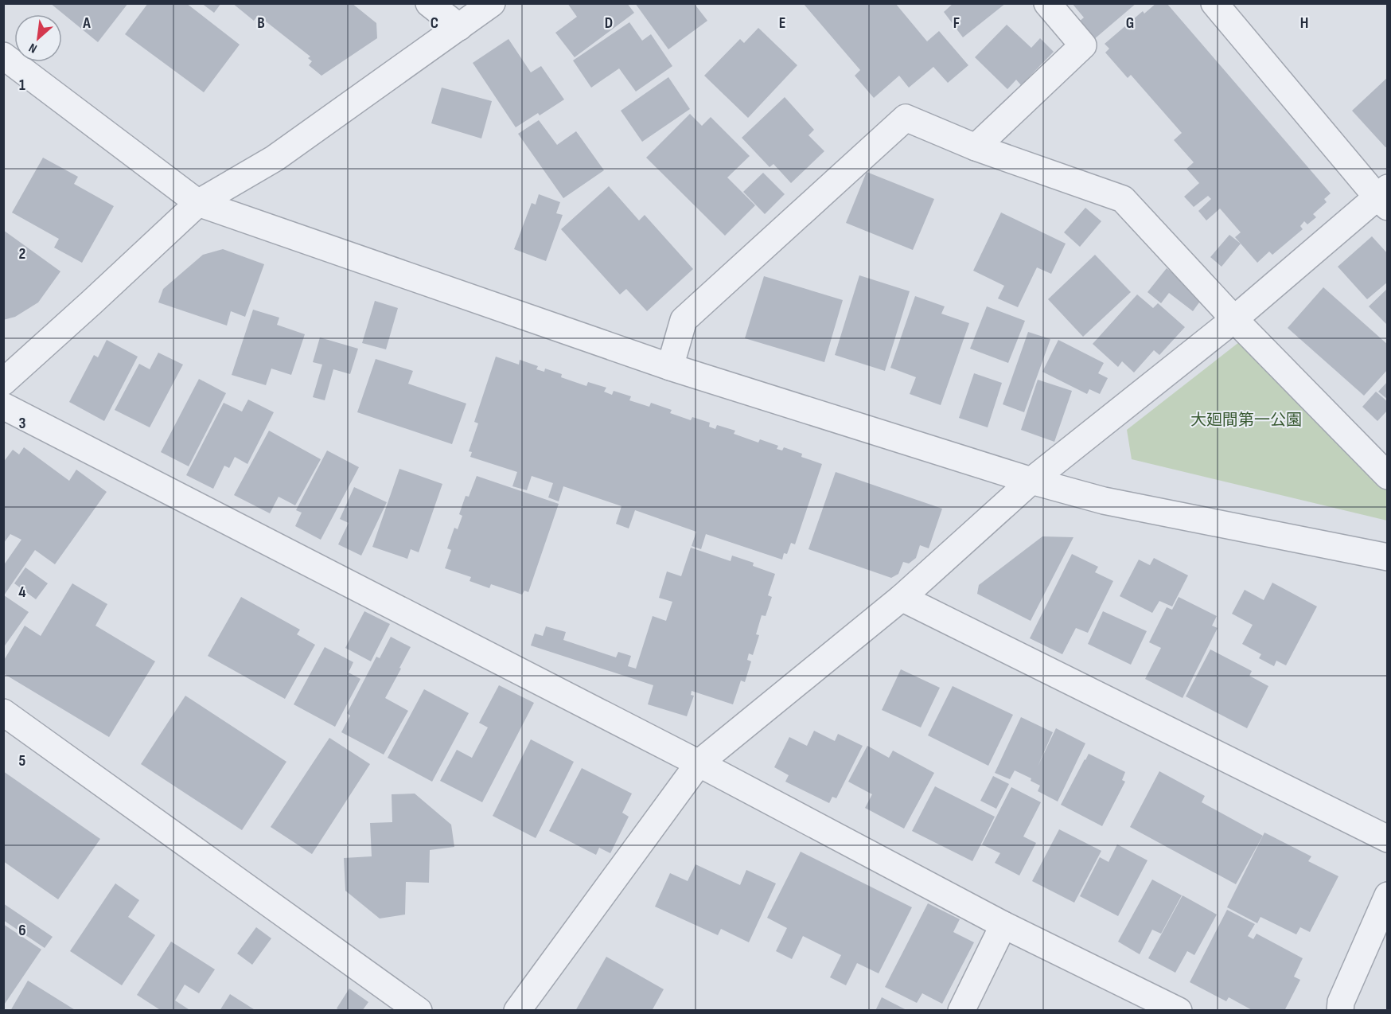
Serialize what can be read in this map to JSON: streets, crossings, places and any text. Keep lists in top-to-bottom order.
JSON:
{
  "parks": ["大廻間第一公園"],
  "north": "bottom left",
  "grid": {
    "columns": [
      "A",
      "B",
      "C",
      "D",
      "E",
      "F",
      "G",
      "H"
    ],
    "rows": [
      "1",
      "2",
      "3",
      "4",
      "5",
      "6"
    ]
  }
}
